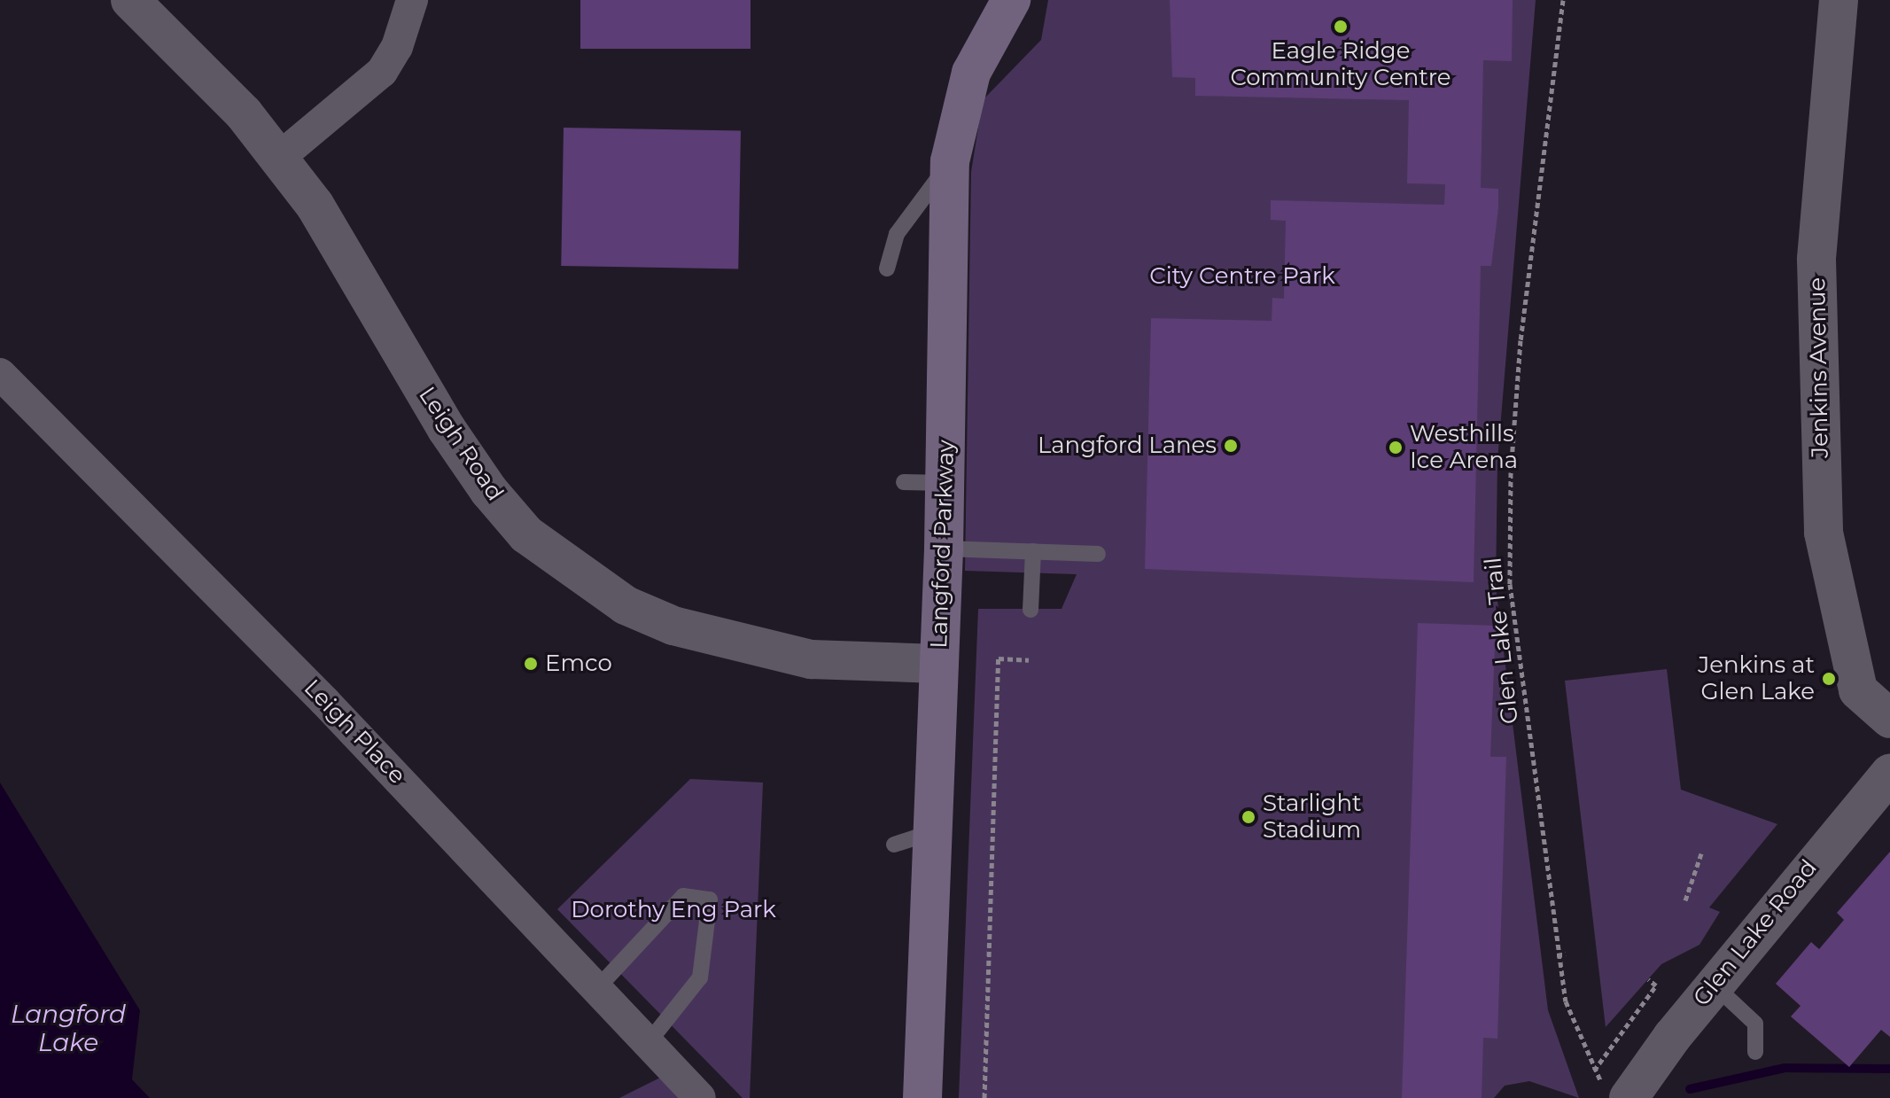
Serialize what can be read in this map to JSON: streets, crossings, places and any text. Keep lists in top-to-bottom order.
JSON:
{
  "streets": {
    "main road": ["Langford Parkway"],
    "street": [
      "Jenkins Avenue",
      "Leigh Road",
      "Leigh Place",
      "Glen Lake Road"
    ],
    "path": ["Glen Lake Trail"]
  },
  "crossings": [
    ["Leigh Road", "Langford Parkway"],
    ["Glen Lake Trail", "Glen Lake Road"]
  ],
  "water": ["Langford Lake"],
  "parks": ["City Centre Park", "Dorothy Eng Park"],
  "places": [
    "Eagle Ridge Community Centre",
    "Langford Lanes",
    "Westhills Ice Arena",
    "Emco",
    "Jenkins at Glen Lake",
    "Starlight Stadium"
  ]
}
